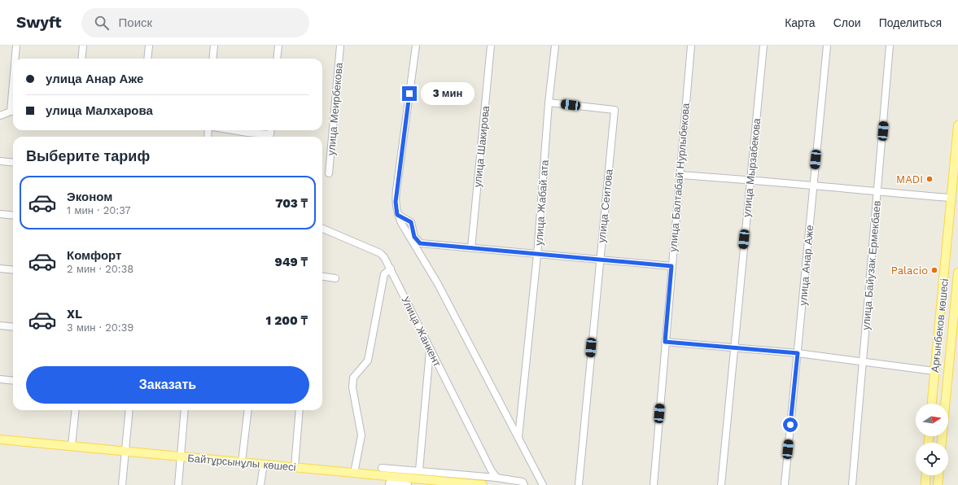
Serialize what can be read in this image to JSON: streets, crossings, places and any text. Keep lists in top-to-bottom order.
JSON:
{
  "streets": {
    "main road": ["Арғынбеков көшесі", "Байтұрсынұлы көшесі"],
    "street": [
      "улица Меирбекова",
      "улица Шакирова",
      "улица Мырзабекова",
      "улица Балтабай Нурлыбекова",
      "улица Жабай ата",
      "улица Сеитова",
      "улица Анар Аже",
      "улица Байузак Ермекбаев",
      "Улица Жанкент"
    ]
  },
  "crossings": [
    ["улица Жабай ата", "улица Сеитова"]
  ],
  "places": ["MADI", "Palacio"],
  "north": "right",
  "page": {
    "header": "Swyft",
    "search": "Поиск",
    "nav": ["Карта", "Слои", "Поделиться"],
    "banner": ["улица Анар Аже", "улица Малхарова"],
    "bubble": "3 мин",
    "heading": "Выберите тариф",
    "list": [
      {
        "name": "Эконом",
        "note": "1 мин · 20:37",
        "value": "703 ₸"
      },
      {
        "name": "Комфорт",
        "note": "2 мин · 20:38",
        "value": "949 ₸"
      },
      {
        "name": "XL",
        "note": "3 мин · 20:39",
        "value": "1 200 ₸"
      }
    ],
    "buttons": "Заказать"
  }
}
